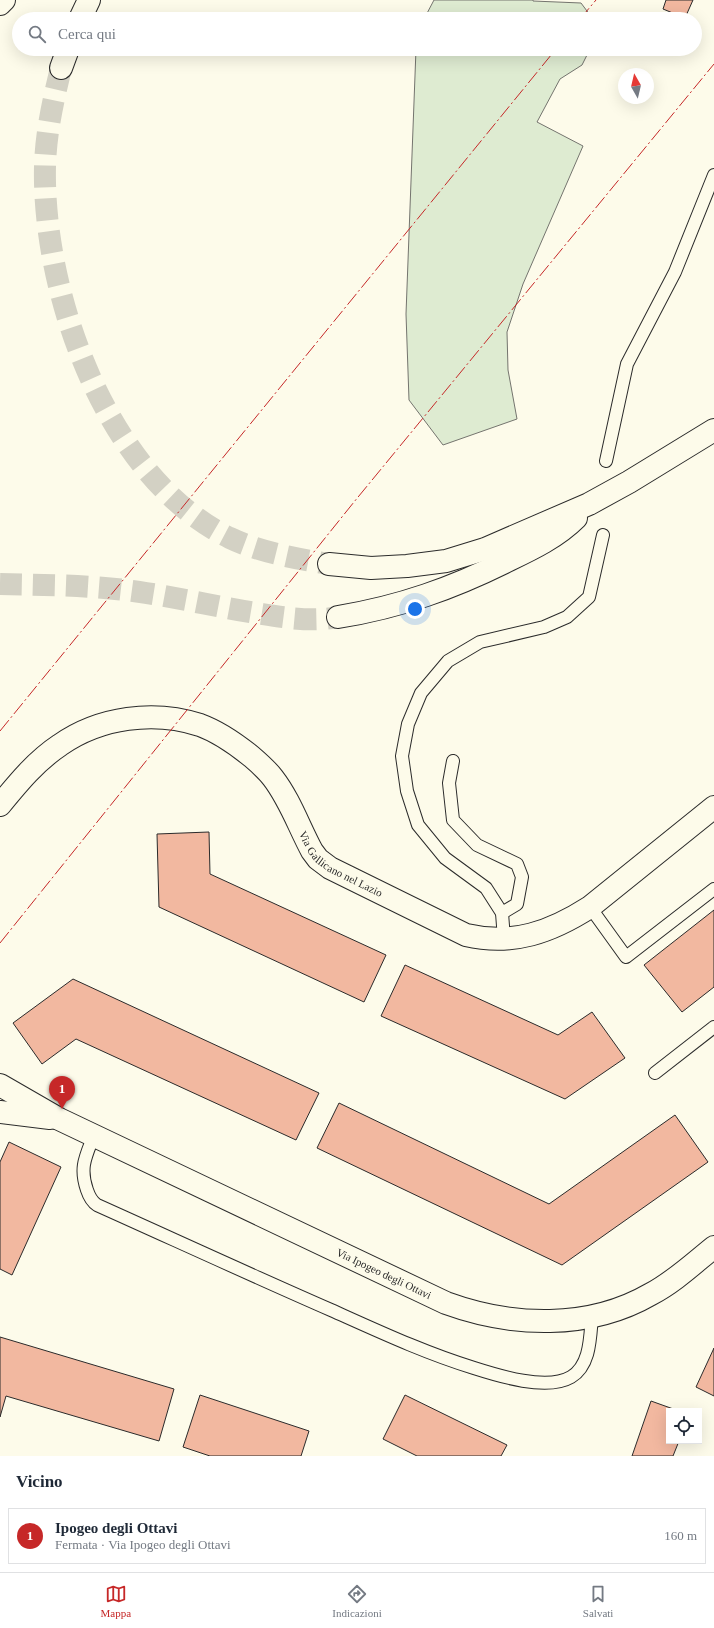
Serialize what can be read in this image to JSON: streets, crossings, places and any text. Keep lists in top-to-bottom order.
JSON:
{
  "streets": {
    "main road": ["Via Gallicano nel Lazio", "Via Ipogeo degli Ottavi"]
  },
  "north": "top",
  "page": {
    "search": "Cerca qui",
    "pins": "1",
    "heading": "Vicino",
    "list": [
      {
        "mark": "1",
        "name": "Ipogeo degli Ottavi",
        "note": "Fermata · Via Ipogeo degli Ottavi",
        "value": "160 m"
      }
    ],
    "nav": ["Mappa", "Indicazioni", "Salvati"]
  }
}
